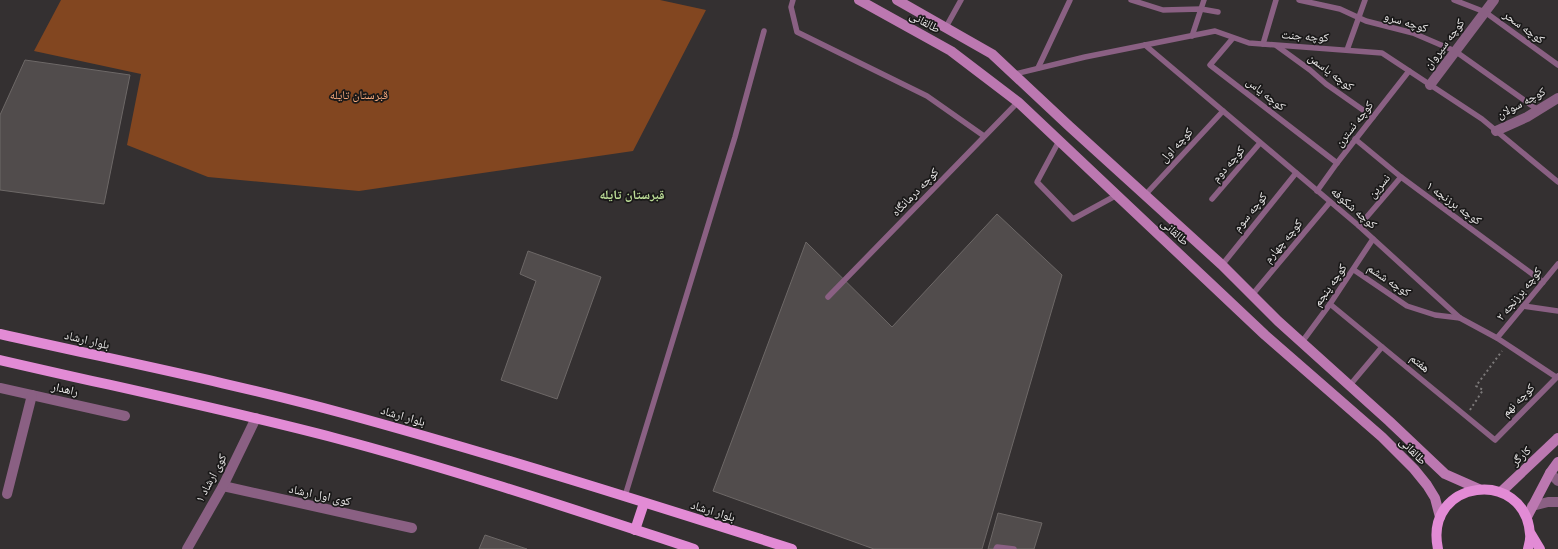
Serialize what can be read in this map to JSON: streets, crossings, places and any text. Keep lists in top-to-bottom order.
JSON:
{
  "streets": {
    "main road": ["طالقانی", "بلوار ارشاد", "کارگر"],
    "street": [
      "کوچه سیروان",
      "کوچه سولان",
      "راهدار",
      "کوی ارشاد ۱",
      "کوی اول ارشاد"
    ],
    "lane": [
      "کوچه سرو",
      "کوچه سحر",
      "کوچه جنت",
      "کوچه یاسمن",
      "کوچه یاس",
      "کوچه نسترن",
      "کوچه اول",
      "کوچه دوم",
      "نسرین",
      "کوچه درمانگاه",
      "کوچه برزنجه ۱",
      "کوچه شکوفه",
      "کوچه سوم",
      "کوچه چهارم",
      "کوچه ششم",
      "کوچه پنجم",
      "کوچه برزنجه ۲",
      "هفتم",
      "کوچه نهم"
    ]
  },
  "crossings": [
    ["طالقانی", "کوچه جنت"],
    ["طالقانی", "کوچه اول"],
    ["طالقانی", "کوچه درمانگاه"],
    ["طالقانی", "کوچه سوم"],
    ["طالقانی", "کوچه چهارم"],
    ["طالقانی", "کوچه پنجم"],
    ["کوچه سرو", "کوچه سیروان"],
    ["کوچه سرو", "کوچه سولان"],
    ["کوچه سحر", "کوچه سیروان"],
    ["کوچه جنت", "کوچه سیروان"],
    ["کوچه جنت", "کوچه یاسمن"],
    ["کوچه جنت", "کوچه یاس"],
    ["کوچه جنت", "کوچه سولان"],
    ["کوچه جنت", "کوچه نسترن"],
    ["کوچه جنت", "کوچه شکوفه"],
    ["کوچه یاسمن", "کوچه نسترن"],
    ["کوچه یاس", "کوچه نسترن"],
    ["کوچه نسترن", "کوچه برزنجه ۱"],
    ["کوچه نسترن", "کوچه شکوفه"],
    ["کوچه اول", "کوچه شکوفه"],
    ["کوچه دوم", "کوچه شکوفه"],
    ["نسرین", "کوچه برزنجه ۱"],
    ["نسرین", "کوچه شکوفه"],
    ["کوچه برزنجه ۱", "کوچه برزنجه ۲"],
    ["کوچه شکوفه", "کوچه سوم"],
    ["کوچه شکوفه", "کوچه چهارم"],
    ["کوچه شکوفه", "کوچه ششم"],
    ["کوچه شکوفه", "کوچه پنجم"],
    ["کوچه شکوفه", "کوچه برزنجه ۲"],
    ["کوچه شکوفه", "کوچه نهم"],
    ["کوچه ششم", "کوچه پنجم"],
    ["کوچه پنجم", "هفتم"],
    ["هفتم", "کوچه نهم"],
    ["کوی ارشاد ۱", "کوی اول ارشاد"]
  ],
  "districts": ["قبرستان تایله"],
  "parks": ["قبرستان تایله"]
}
